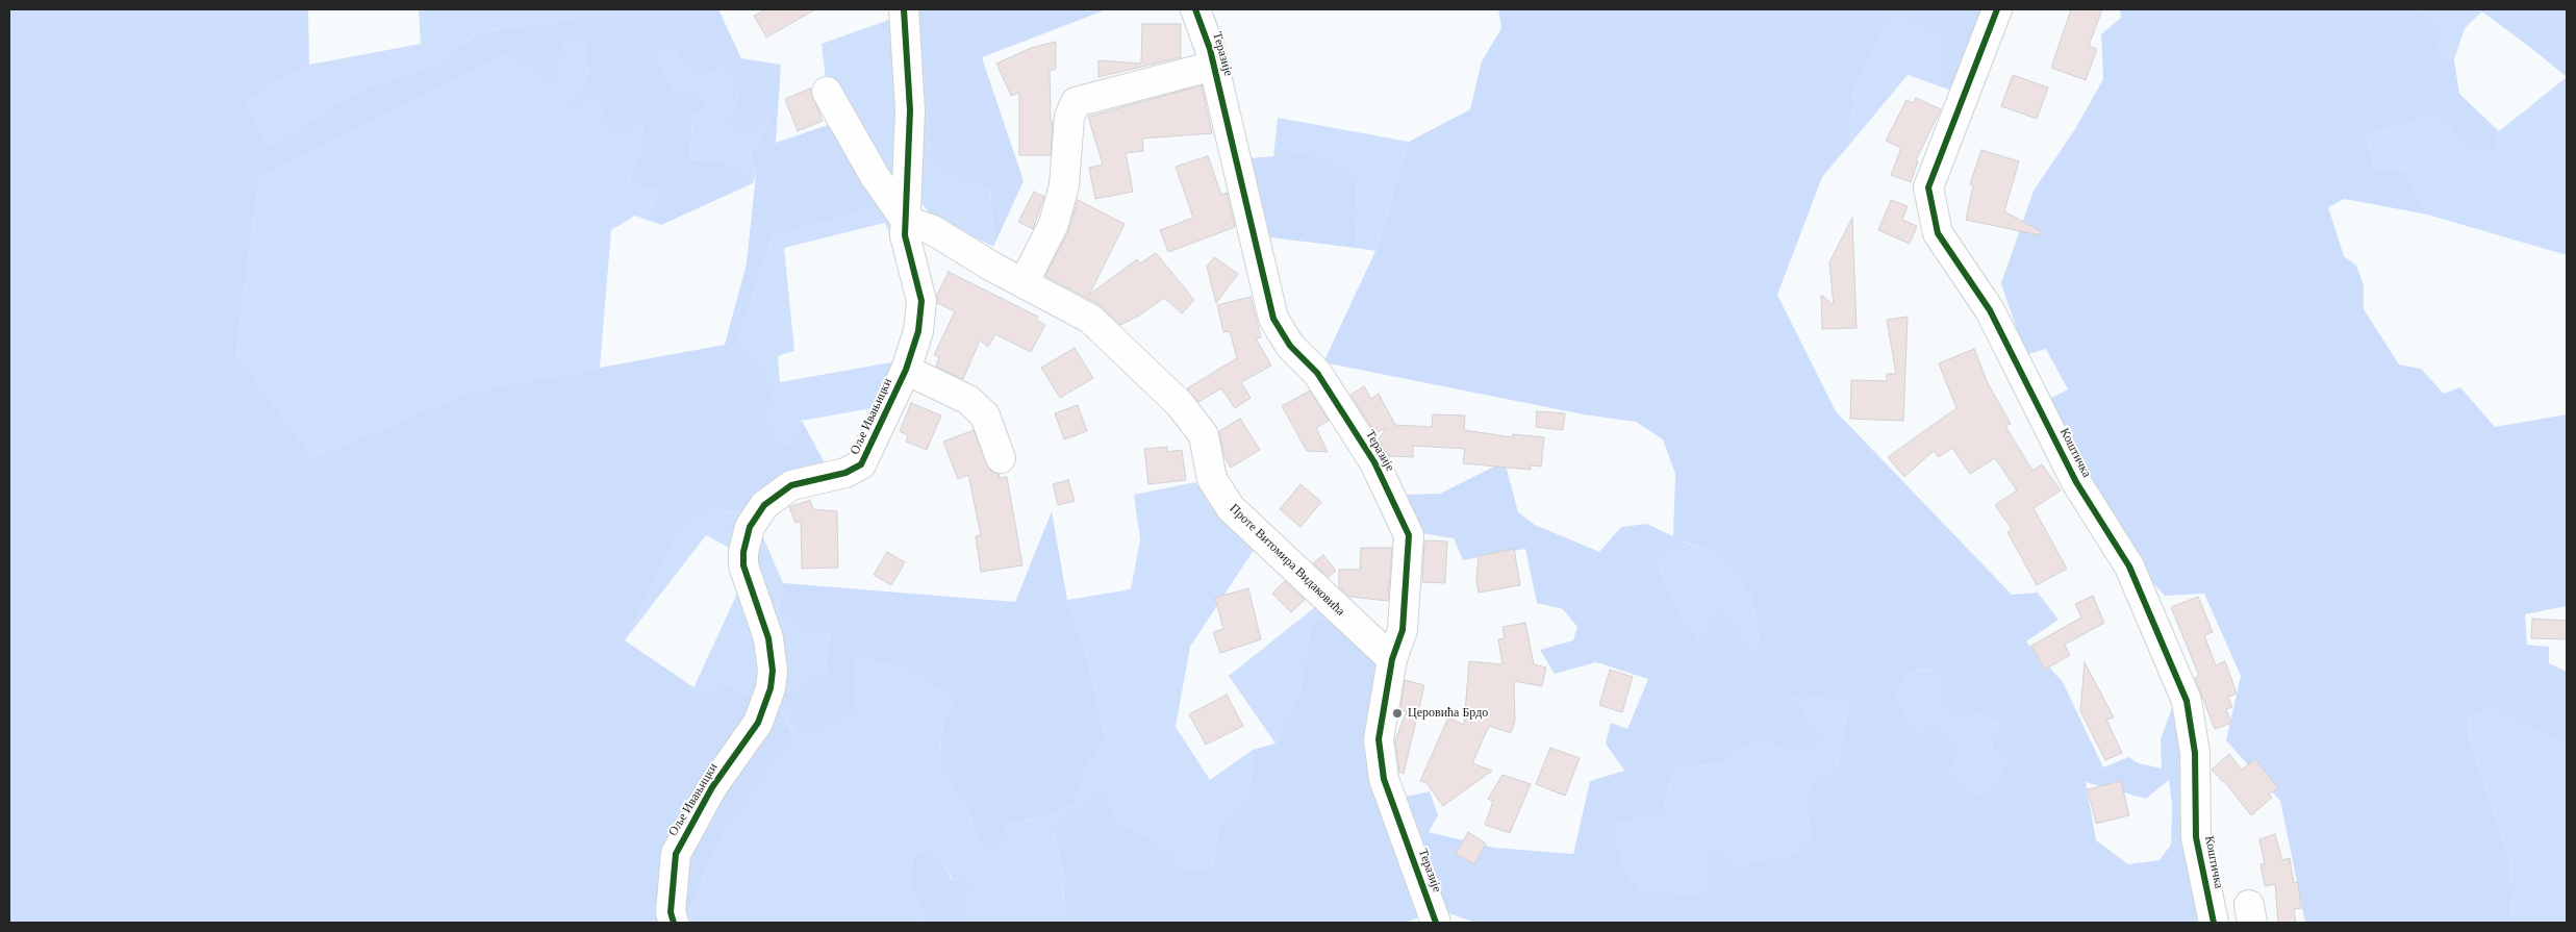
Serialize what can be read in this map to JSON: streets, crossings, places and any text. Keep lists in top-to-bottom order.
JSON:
{
  "streets": {
    "street": [
      "Теразије",
      "Оље Ивањицки",
      "Коштичка",
      "Проте Витомира Видаковића"
    ]
  },
  "crossings": [
    ["Теразије", "Проте Витомира Видаковића"],
    ["Оље Ивањицки", "Проте Витомира Видаковића"]
  ],
  "places": ["Церовића Брдо"]
}
